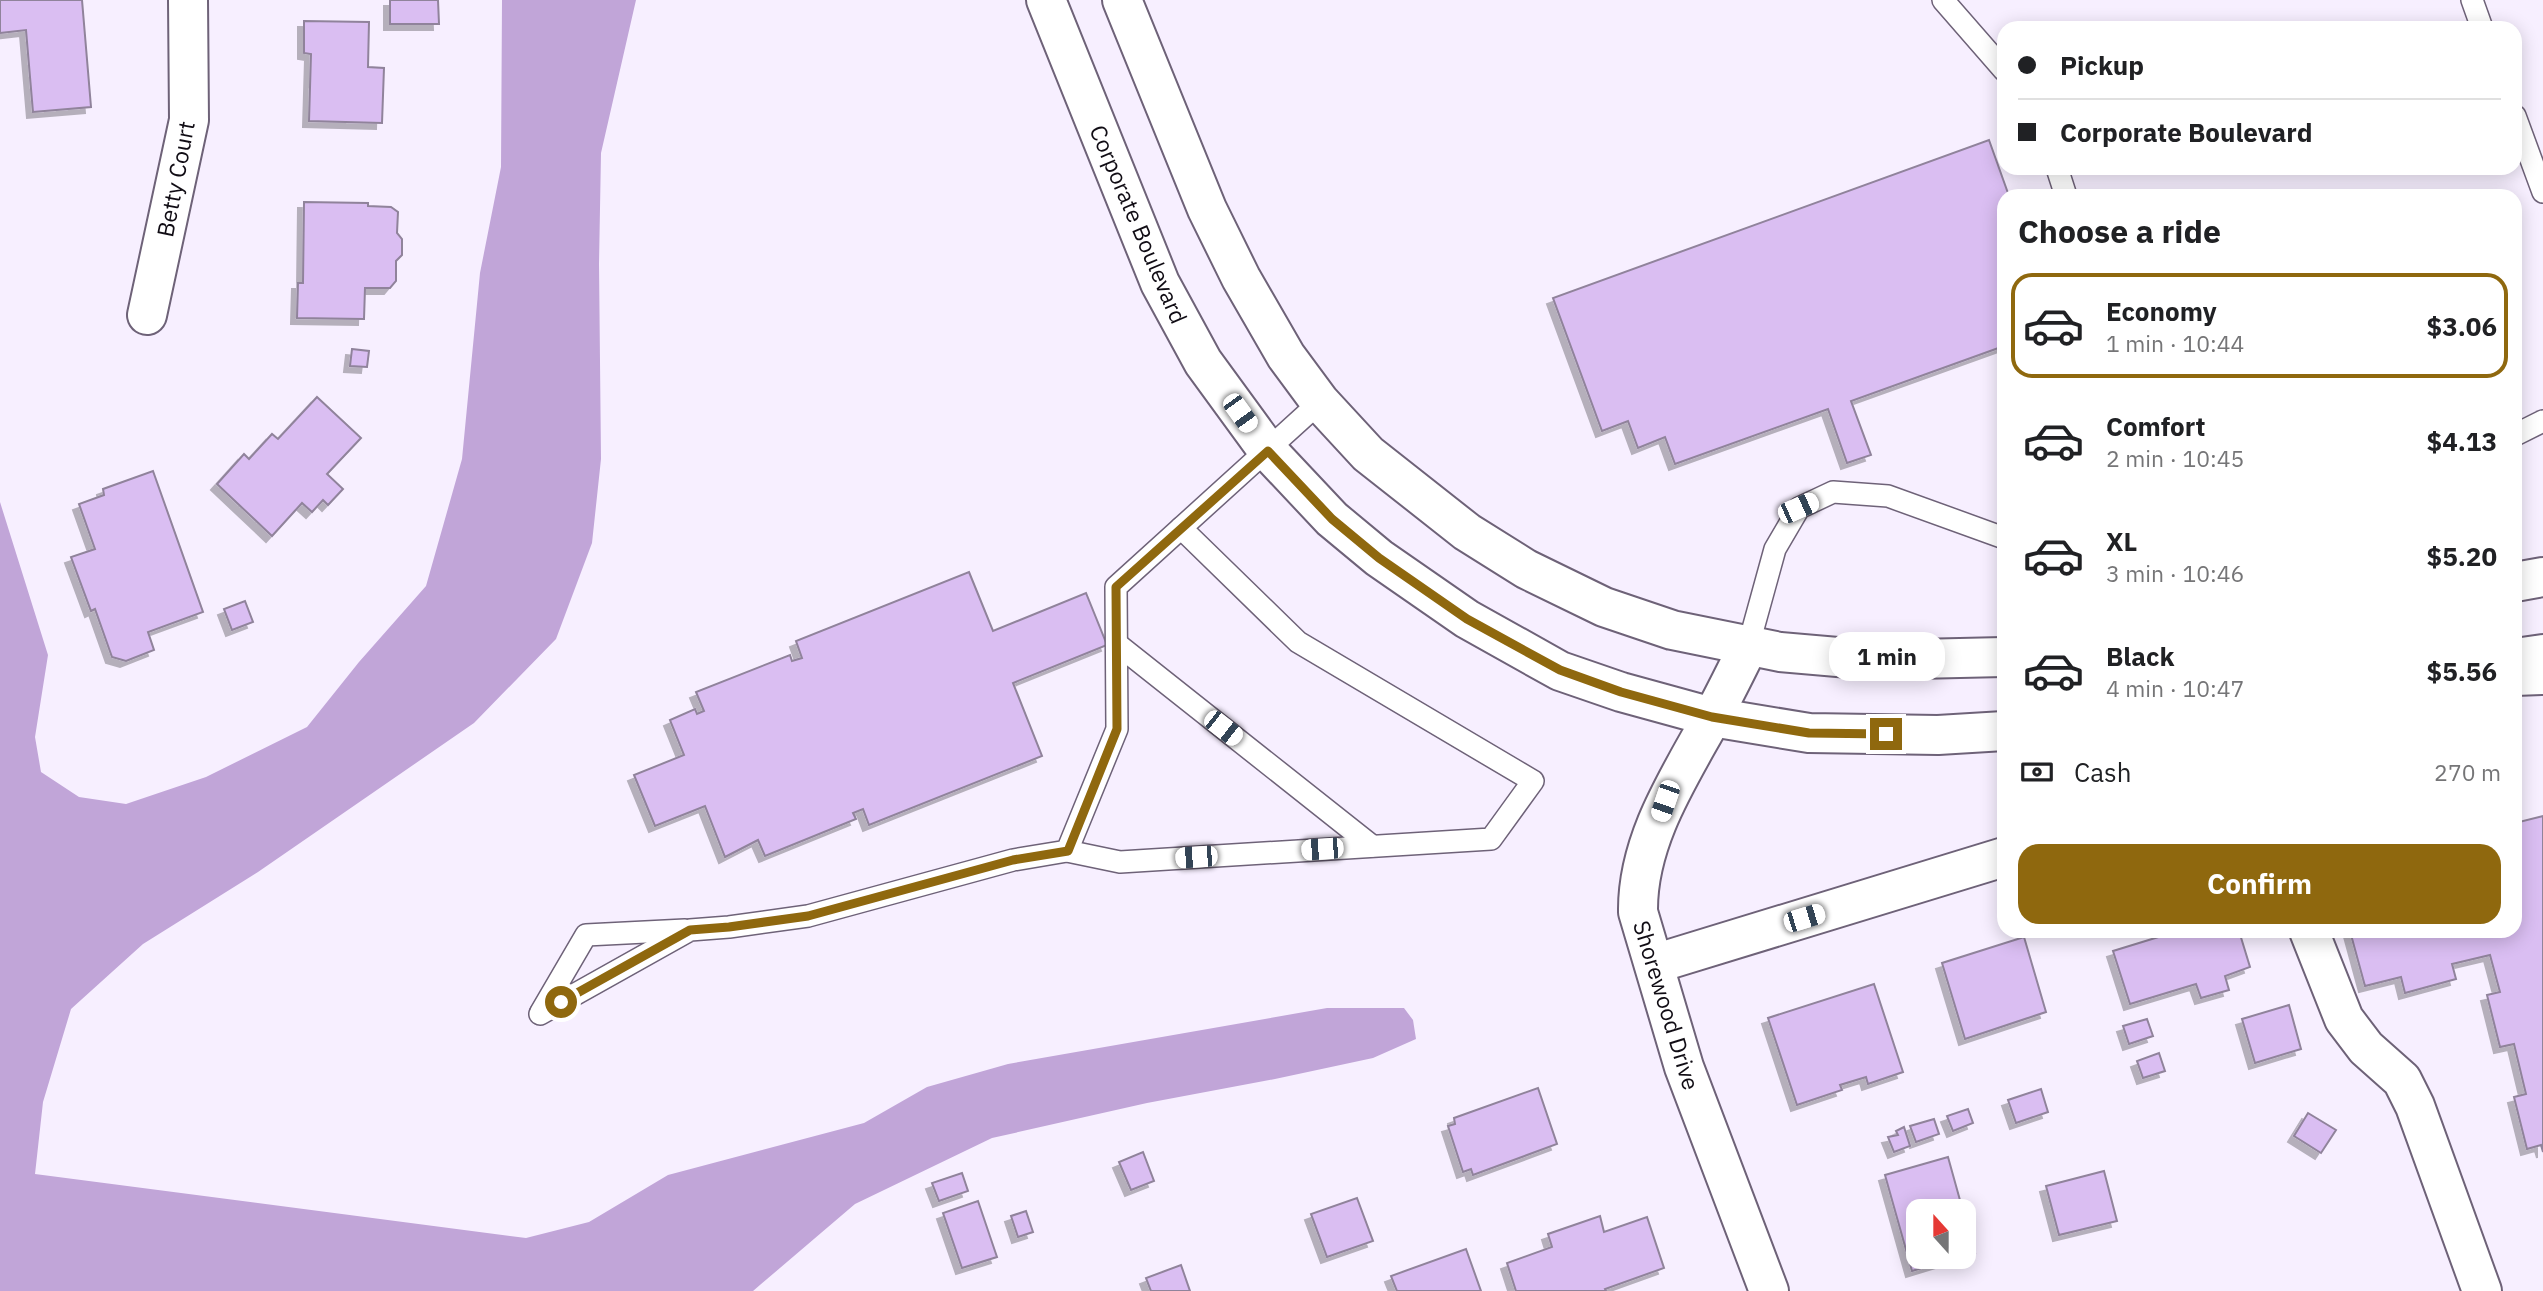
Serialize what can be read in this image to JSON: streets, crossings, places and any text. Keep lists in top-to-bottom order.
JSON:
{
  "streets": {
    "street": ["Betty Court", "Corporate Boulevard", "Shorewood Drive"]
  },
  "crossings": [
    ["Corporate Boulevard", "Shorewood Drive"]
  ],
  "north": "top",
  "page": {
    "banner": ["Pickup", "Corporate Boulevard"],
    "heading": "Choose a ride",
    "list": [
      {
        "name": "Economy",
        "note": "1 min · 10:44",
        "value": "$3.06"
      },
      {
        "name": "Comfort",
        "note": "2 min · 10:45",
        "value": "$4.13"
      },
      {
        "name": "XL",
        "note": "3 min · 10:46",
        "value": "$5.20"
      },
      {
        "name": "Black",
        "note": "4 min · 10:47",
        "value": "$5.56"
      }
    ],
    "bubble": "1 min",
    "pay": ["Cash", "270 m"],
    "buttons": "Confirm"
  }
}
